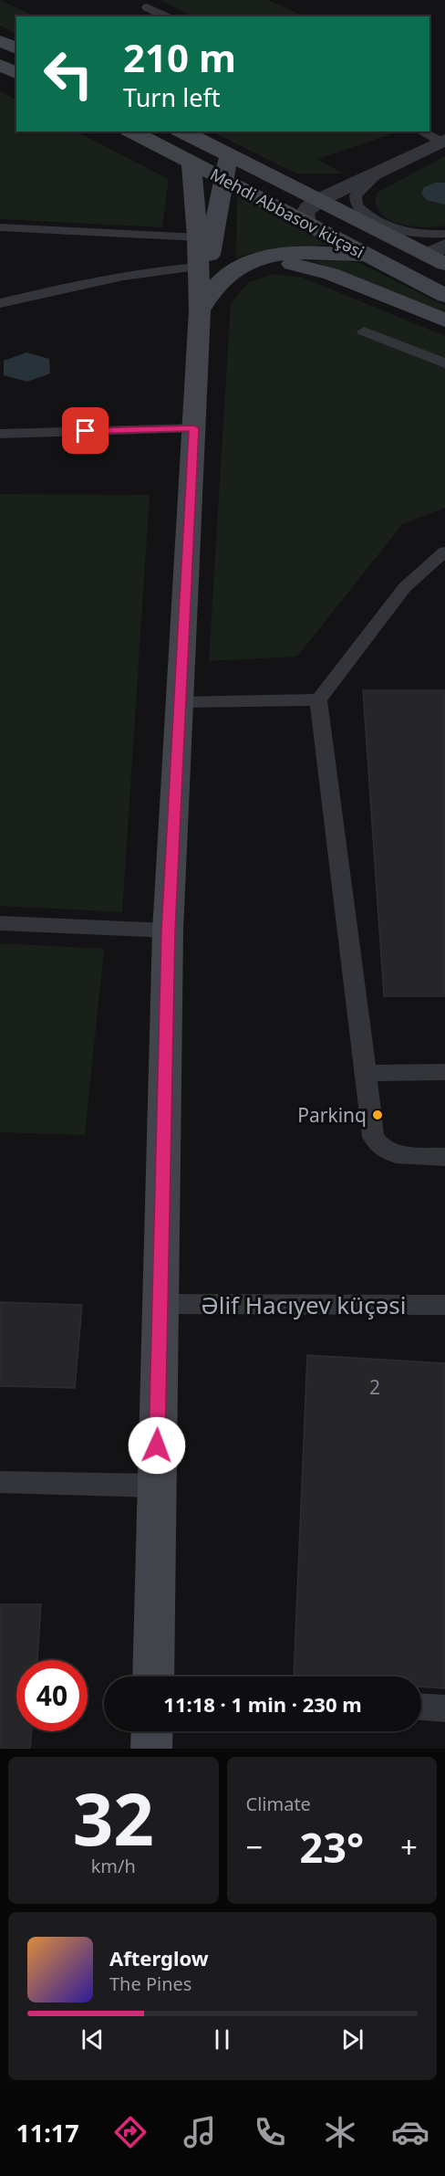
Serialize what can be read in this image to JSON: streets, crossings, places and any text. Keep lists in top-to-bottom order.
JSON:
{
  "streets": {
    "street": ["Mehdi Abbasov küçəsi"],
    "lane": ["Əlif Hacıyev küçəsi"]
  },
  "places": ["Parkinq"],
  "house_numbers": ["2"],
  "page": {
    "turn": ["210 m", "Turn left"],
    "limit": "40",
    "trip": "11:18 · 1 min · 230 m",
    "tile": [
      ["32", "km/h"],
      "Climate"
    ],
    "heat": ["−", "23°", "+"],
    "song": ["Afterglow", "The Pines"],
    "tabs": "11:17"
  }
}
